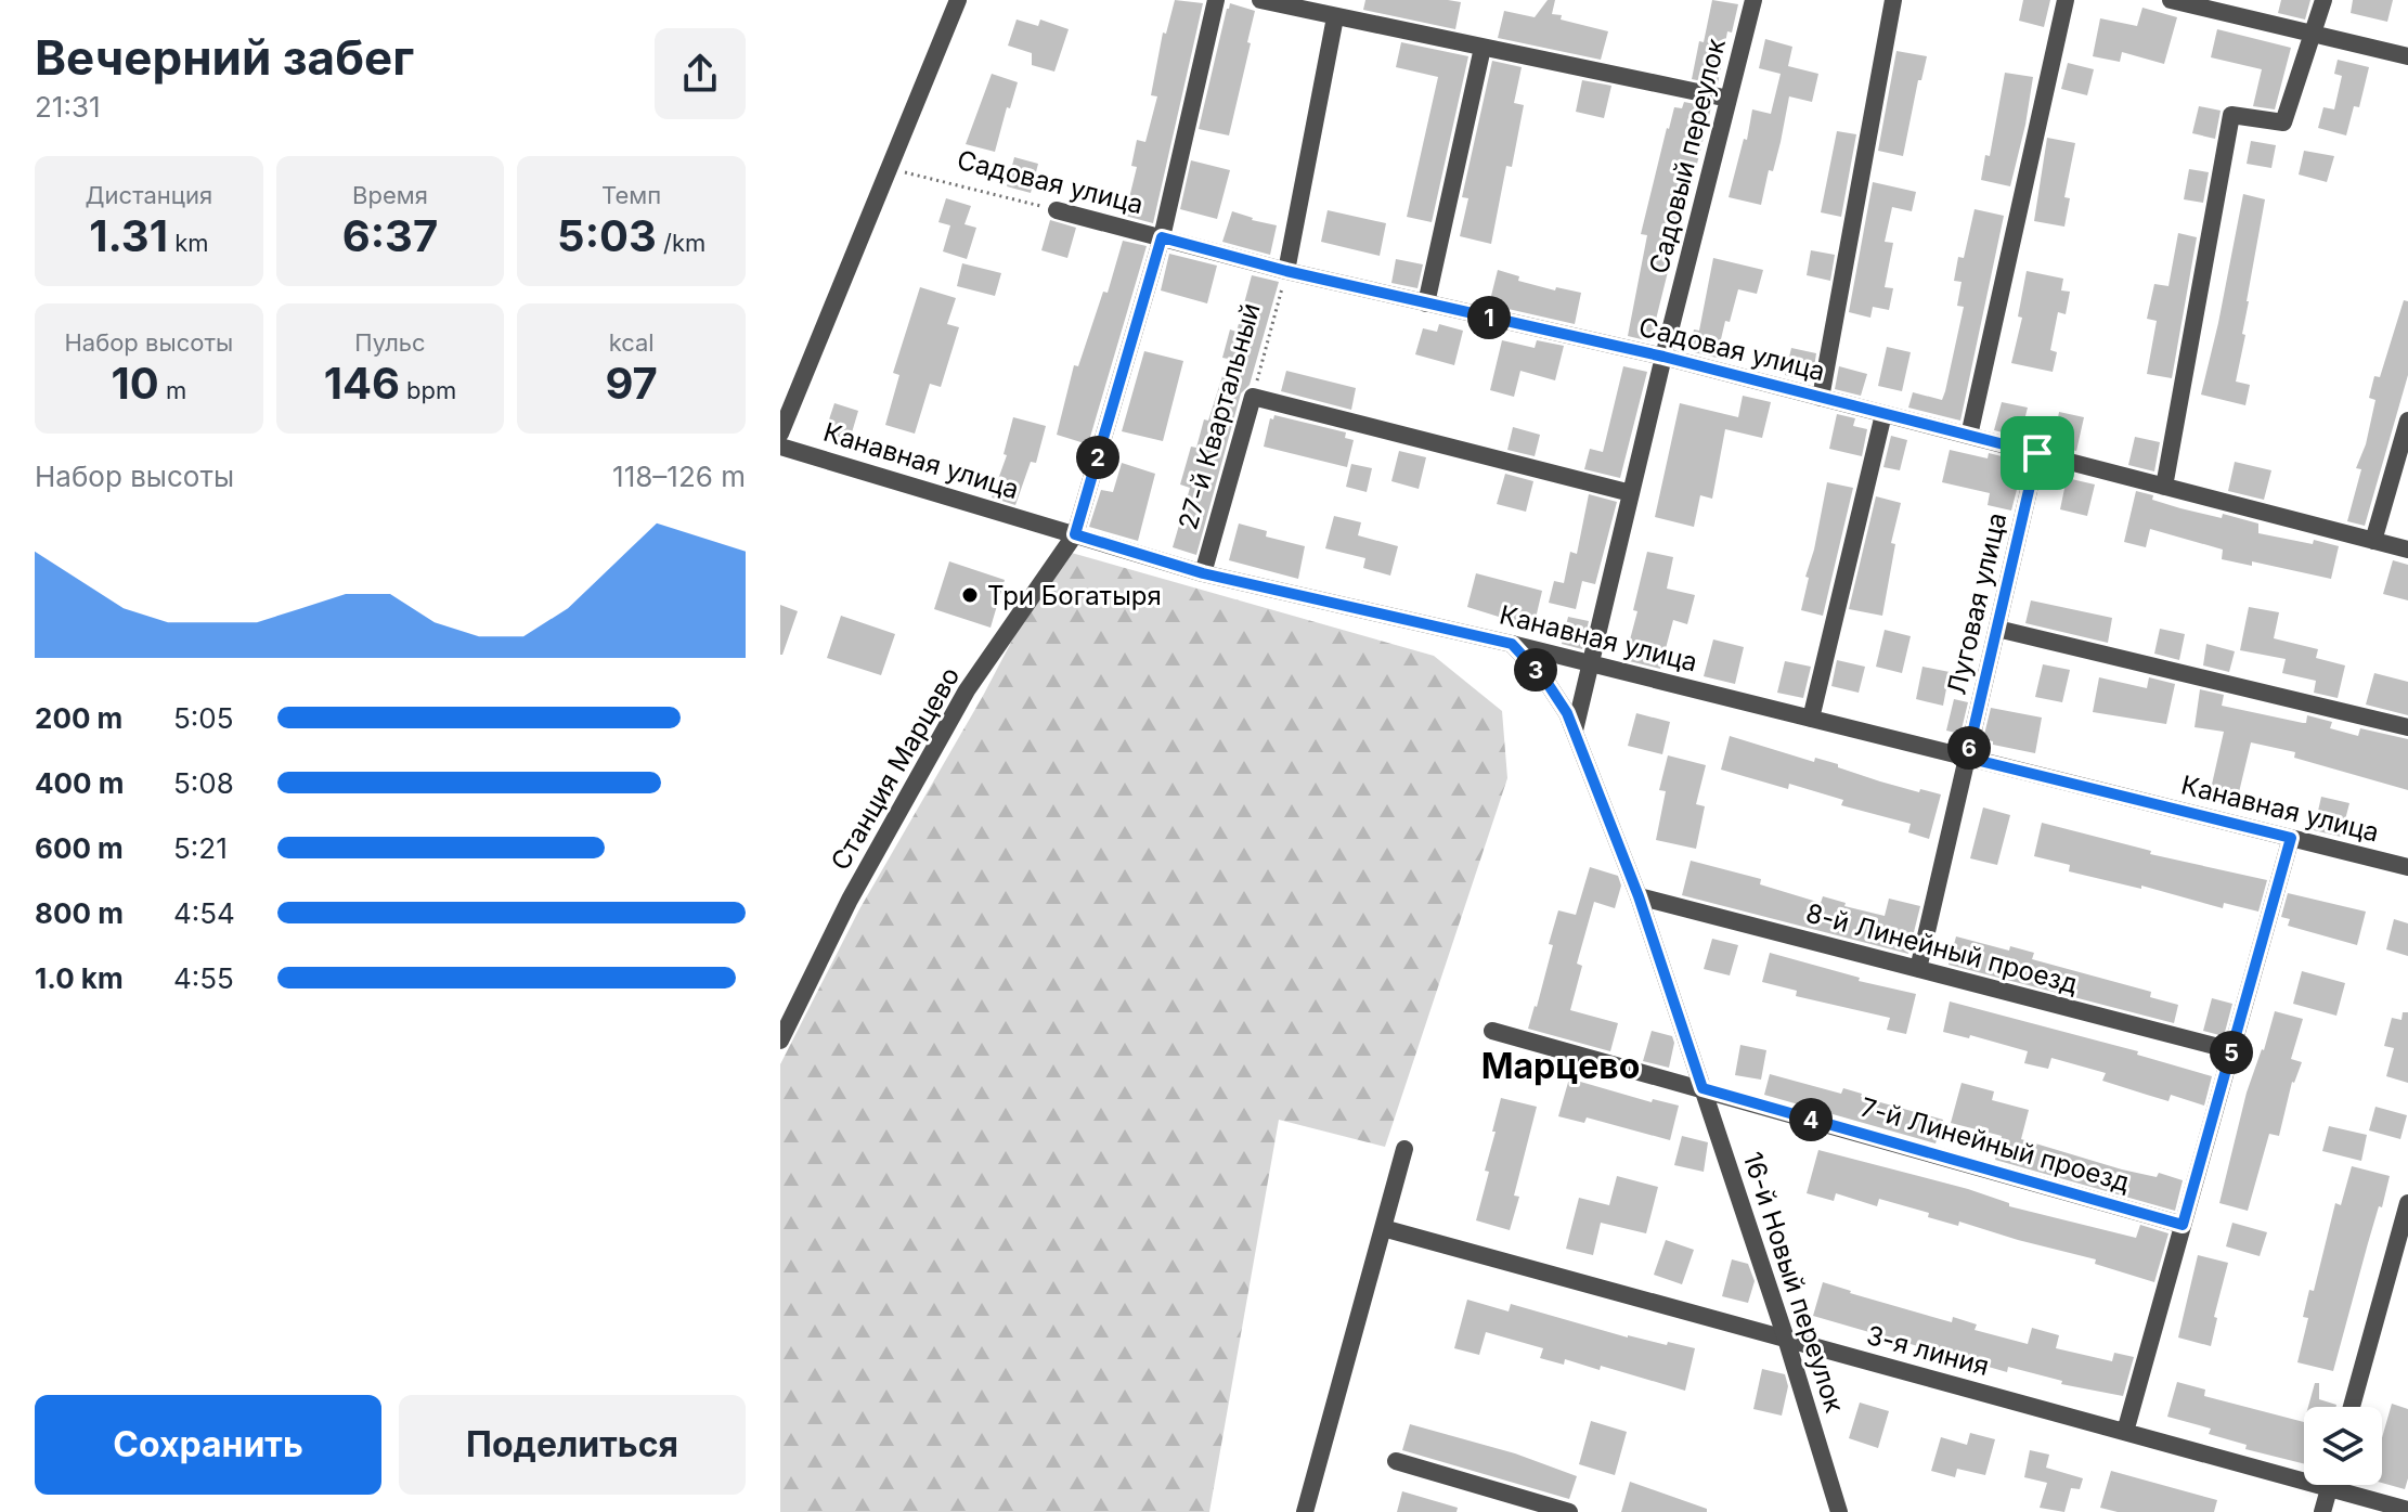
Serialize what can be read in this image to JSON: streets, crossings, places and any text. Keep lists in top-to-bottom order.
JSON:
{
  "streets": {
    "street": [
      "Садовый переулок",
      "Садовая улица",
      "27-й Квартальный",
      "Канавная улица",
      "Луговая улица",
      "Станция Марцево",
      "8-й Линейный проезд",
      "7-й Линейный проезд",
      "16-й Новый переулок",
      "3-я линия"
    ]
  },
  "crossings": [
    ["Садовый переулок", "Садовая улица"],
    ["Садовый переулок", "Канавная улица"],
    ["Садовый переулок", "16-й Новый переулок"],
    ["Садовая улица", "27-й Квартальный"],
    ["Садовая улица", "Луговая улица"],
    ["Садовая улица", "Станция Марцево"],
    ["27-й Квартальный", "Канавная улица"],
    ["Канавная улица", "Луговая улица"],
    ["Канавная улица", "Станция Марцево"],
    ["Канавная улица", "16-й Новый переулок"],
    ["Луговая улица", "8-й Линейный проезд"],
    ["8-й Линейный проезд", "16-й Новый переулок"],
    ["7-й Линейный проезд", "16-й Новый переулок"],
    ["16-й Новый переулок", "3-я линия"]
  ],
  "districts": ["Марцево"],
  "places": ["Три Богатыря"],
  "page": {
    "heading": ["Вечерний забег", "21:31"],
    "stats": [
      ["Дистанция", "1.31 km"],
      ["Время", "6:37"],
      ["Темп", "5:03 /km"],
      ["Набор высоты", "10 m"],
      ["Пульс", "146 bpm"],
      ["kcal", "97"]
    ],
    "pins": [
      "1",
      "2",
      "3",
      "6",
      "5",
      "4"
    ],
    "chart": ["Набор высоты", "118–126 m"],
    "list": [
      {
        "name": "200 m",
        "note": "5:05"
      },
      {
        "name": "400 m",
        "note": "5:08"
      },
      {
        "name": "600 m",
        "note": "5:21"
      },
      {
        "name": "800 m",
        "note": "4:54"
      },
      {
        "name": "1.0 km",
        "note": "4:55"
      }
    ],
    "buttons": ["Сохранить", "Поделиться"]
  }
}
